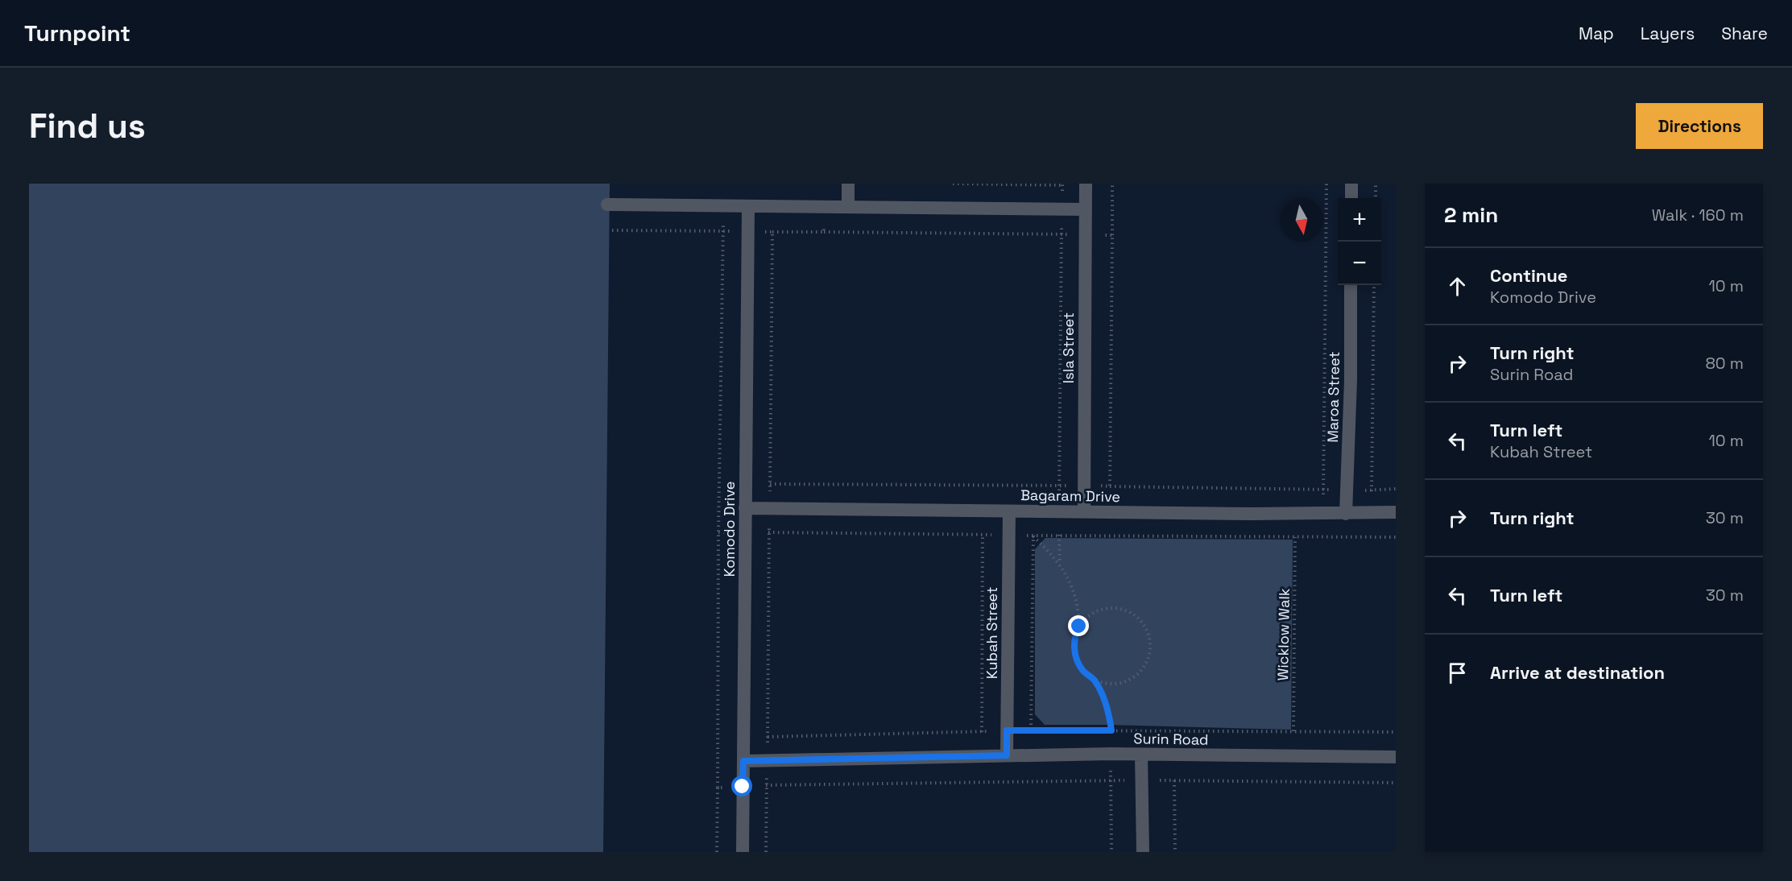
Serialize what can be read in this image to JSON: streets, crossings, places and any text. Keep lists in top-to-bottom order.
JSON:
{
  "streets": {
    "street": [
      "Isla Street",
      "Maroa Street",
      "Bagaram Drive",
      "Komodo Drive",
      "Kubah Street",
      "Surin Road"
    ],
    "path": ["Wicklow Walk"]
  },
  "crossings": [
    ["Isla Street", "Bagaram Drive"],
    ["Maroa Street", "Bagaram Drive"],
    ["Bagaram Drive", "Komodo Drive"],
    ["Bagaram Drive", "Kubah Street"],
    ["Komodo Drive", "Surin Road"],
    ["Kubah Street", "Surin Road"]
  ],
  "north": "bottom",
  "page": {
    "header": "Turnpoint",
    "nav": ["Map", "Layers", "Share"],
    "buttons": "Directions",
    "title": "Find us",
    "heading": ["2 min", "Walk · 160 m"],
    "map_buttons": ["+", "−"],
    "list": [
      ["Continue", "Komodo Drive", "10 m"],
      ["Turn right", "Surin Road", "80 m"],
      ["Turn left", "Kubah Street", "10 m"],
      ["Turn right", "30 m"],
      ["Turn left", "30 m"],
      "Arrive at destination"
    ]
  }
}
